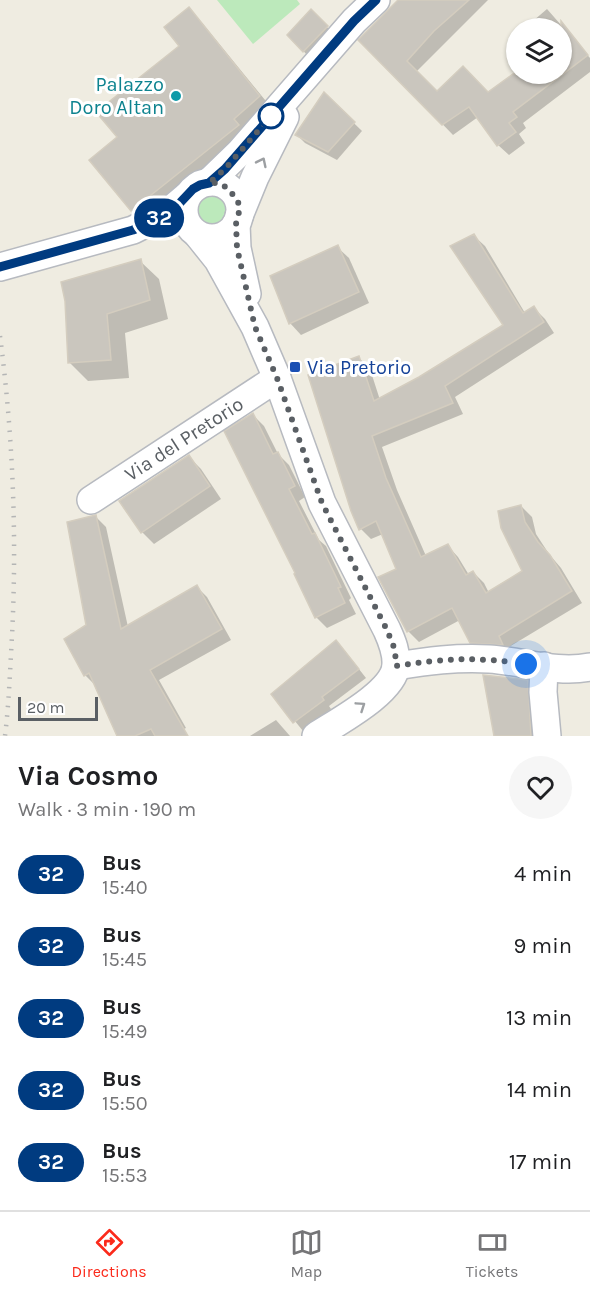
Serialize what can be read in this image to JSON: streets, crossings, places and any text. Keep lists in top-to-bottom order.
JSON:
{
  "streets": {
    "street": ["Via del Pretorio"]
  },
  "places": {
    "other": ["Palazzo Doro Altan"],
    "transit": ["Via Pretorio"]
  },
  "lines": ["bus line 32"],
  "scale_bar": "20 m",
  "page": {
    "on_map": "32",
    "scale": "20 m",
    "heading": ["Via Cosmo", "Walk · 3 min · 190 m"],
    "list": [
      {
        "mark": "32",
        "name": "Bus",
        "note": "15:40",
        "value": "4 min"
      },
      {
        "mark": "32",
        "name": "Bus",
        "note": "15:45",
        "value": "9 min"
      },
      {
        "mark": "32",
        "name": "Bus",
        "note": "15:49",
        "value": "13 min"
      },
      {
        "mark": "32",
        "name": "Bus",
        "note": "15:50",
        "value": "14 min"
      },
      {
        "mark": "32",
        "name": "Bus",
        "note": "15:53",
        "value": "17 min"
      }
    ],
    "tabs": ["Directions", "Map", "Tickets"]
  }
}
